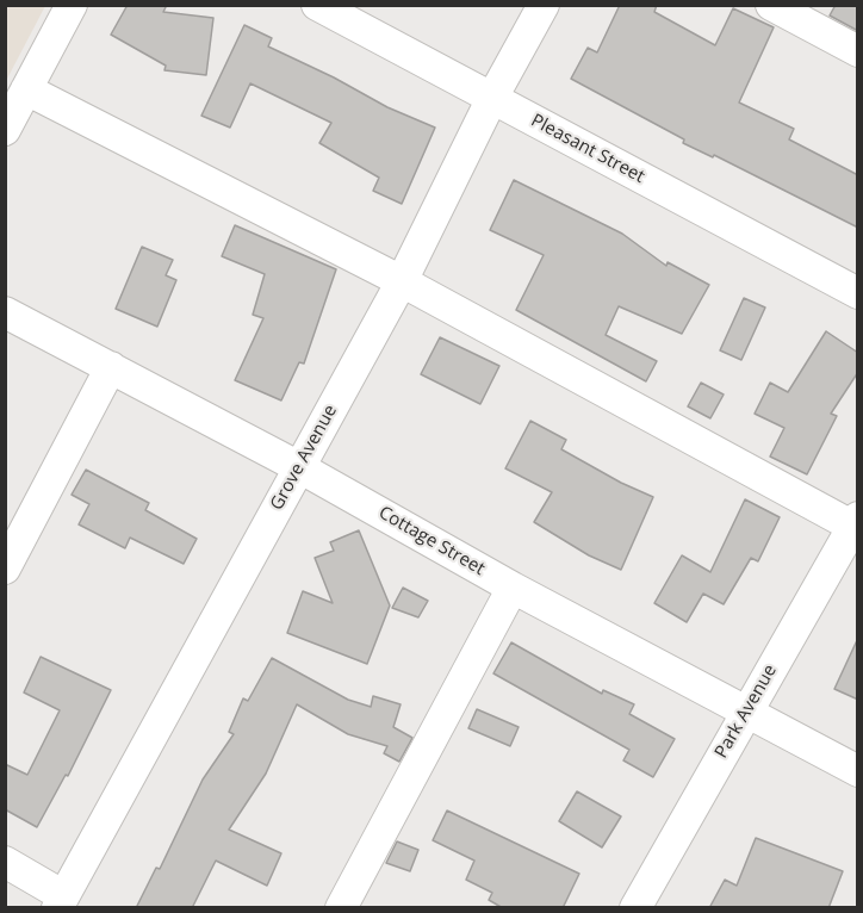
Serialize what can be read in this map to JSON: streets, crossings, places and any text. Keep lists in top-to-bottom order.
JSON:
{
  "streets": {
    "street": [
      "Pleasant Street",
      "Grove Avenue",
      "Cottage Street",
      "Park Avenue"
    ]
  },
  "crossings": [
    ["Pleasant Street", "Grove Avenue"],
    ["Grove Avenue", "Cottage Street"],
    ["Cottage Street", "Park Avenue"]
  ]
}
